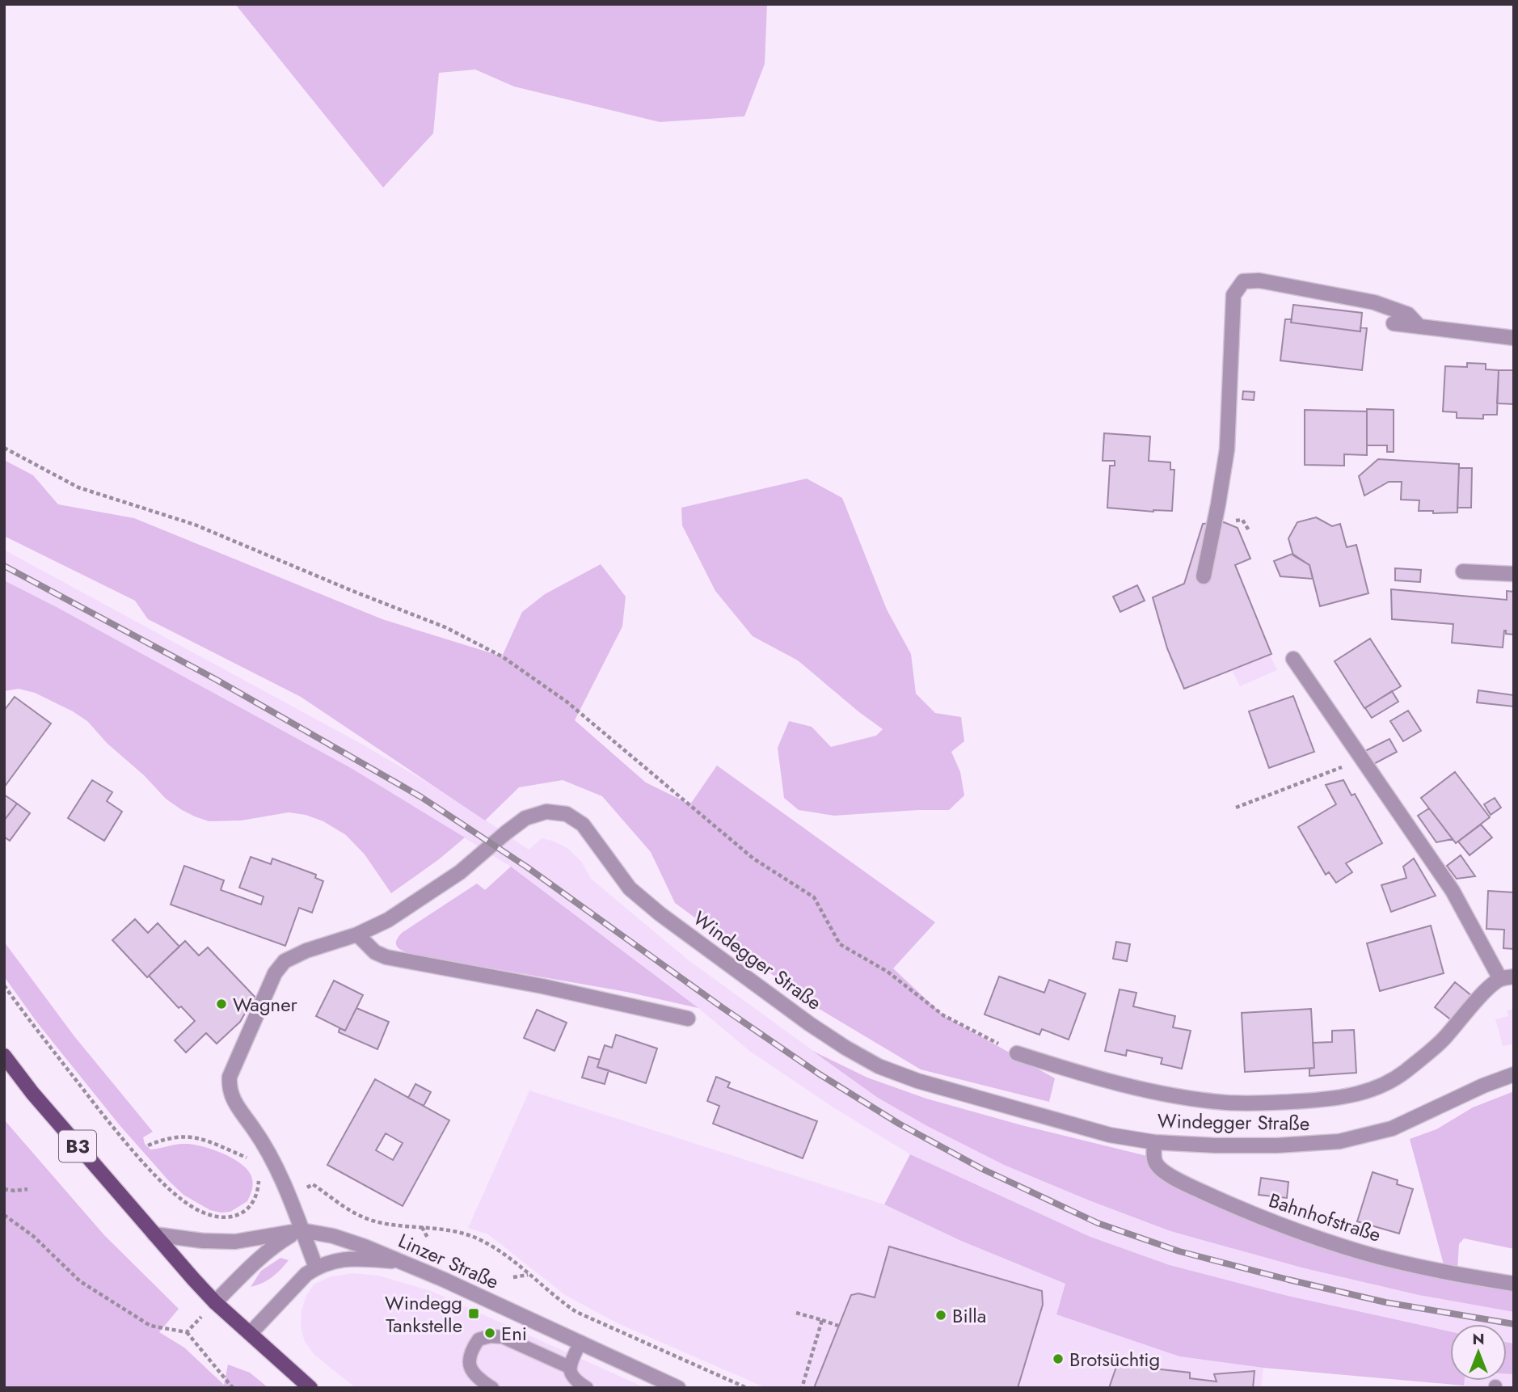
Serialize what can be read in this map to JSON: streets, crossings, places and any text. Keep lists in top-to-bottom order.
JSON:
{
  "streets": {
    "main road": ["B3"],
    "street": ["Windegger Straße", "Bahnhofstraße", "Linzer Straße"]
  },
  "crossings": [
    ["Windegger Straße", "Bahnhofstraße"],
    ["Windegger Straße", "Linzer Straße"],
    ["B3", "Linzer Straße"]
  ],
  "places": {
    "other": [
      "Wagner",
      "Billa",
      "Eni",
      "Brotsüchtig"
    ],
    "transit": ["Windegg Tankstelle"]
  },
  "north": "top"
}
